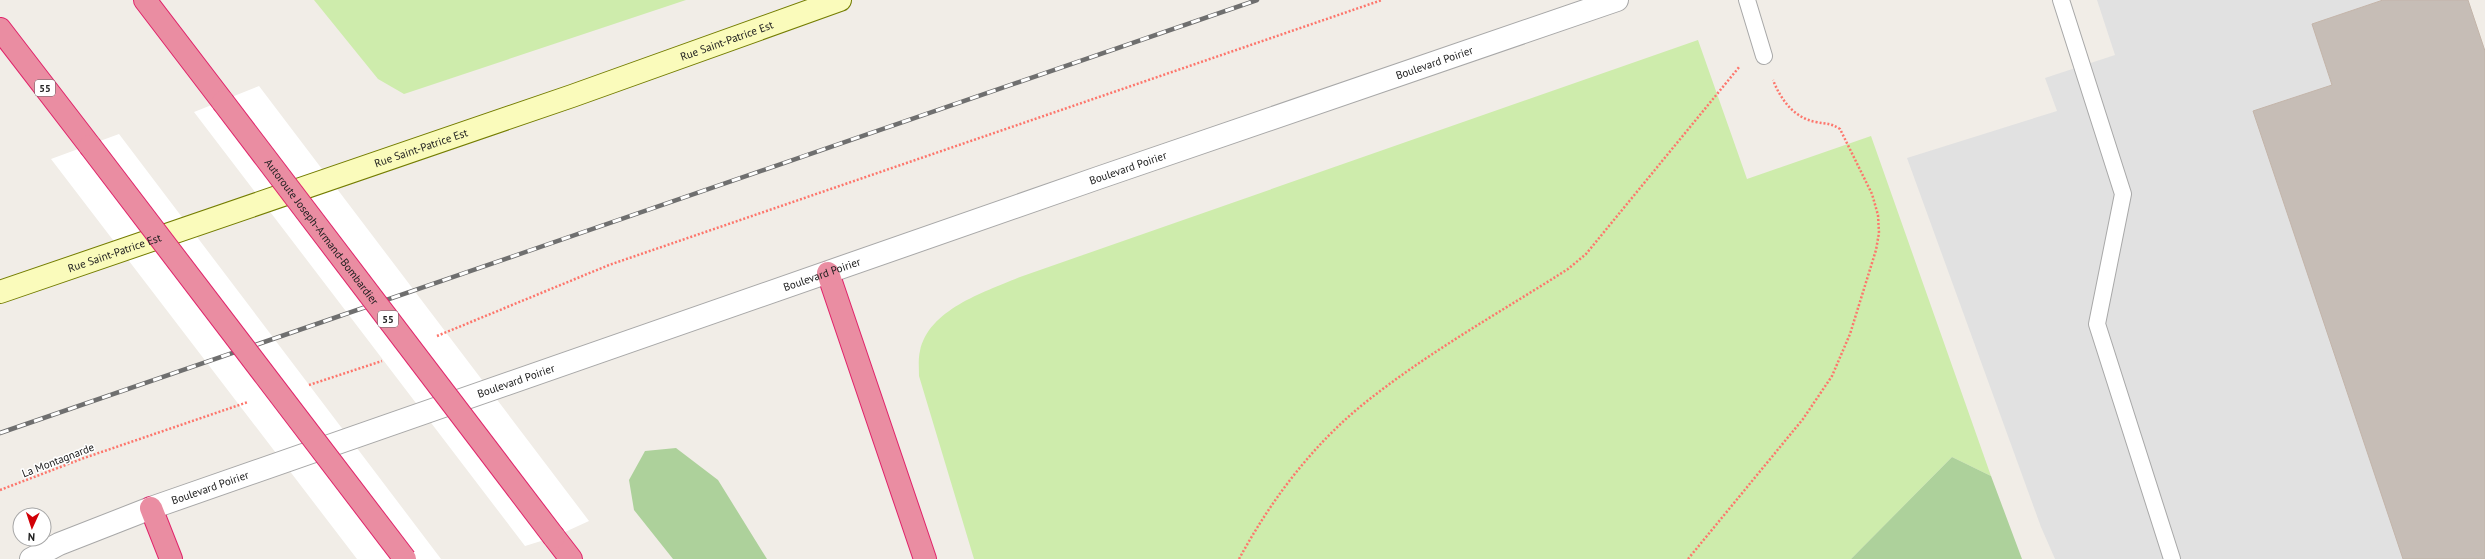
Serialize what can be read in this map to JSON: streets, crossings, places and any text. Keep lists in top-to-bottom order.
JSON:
{
  "streets": {
    "highway": ["55", "Autoroute Joseph-Armand-Bombardier"],
    "street": ["Rue Saint-Patrice Est", "Boulevard Poirier"],
    "path": ["La Montagnarde"]
  },
  "north": "bottom"
}
